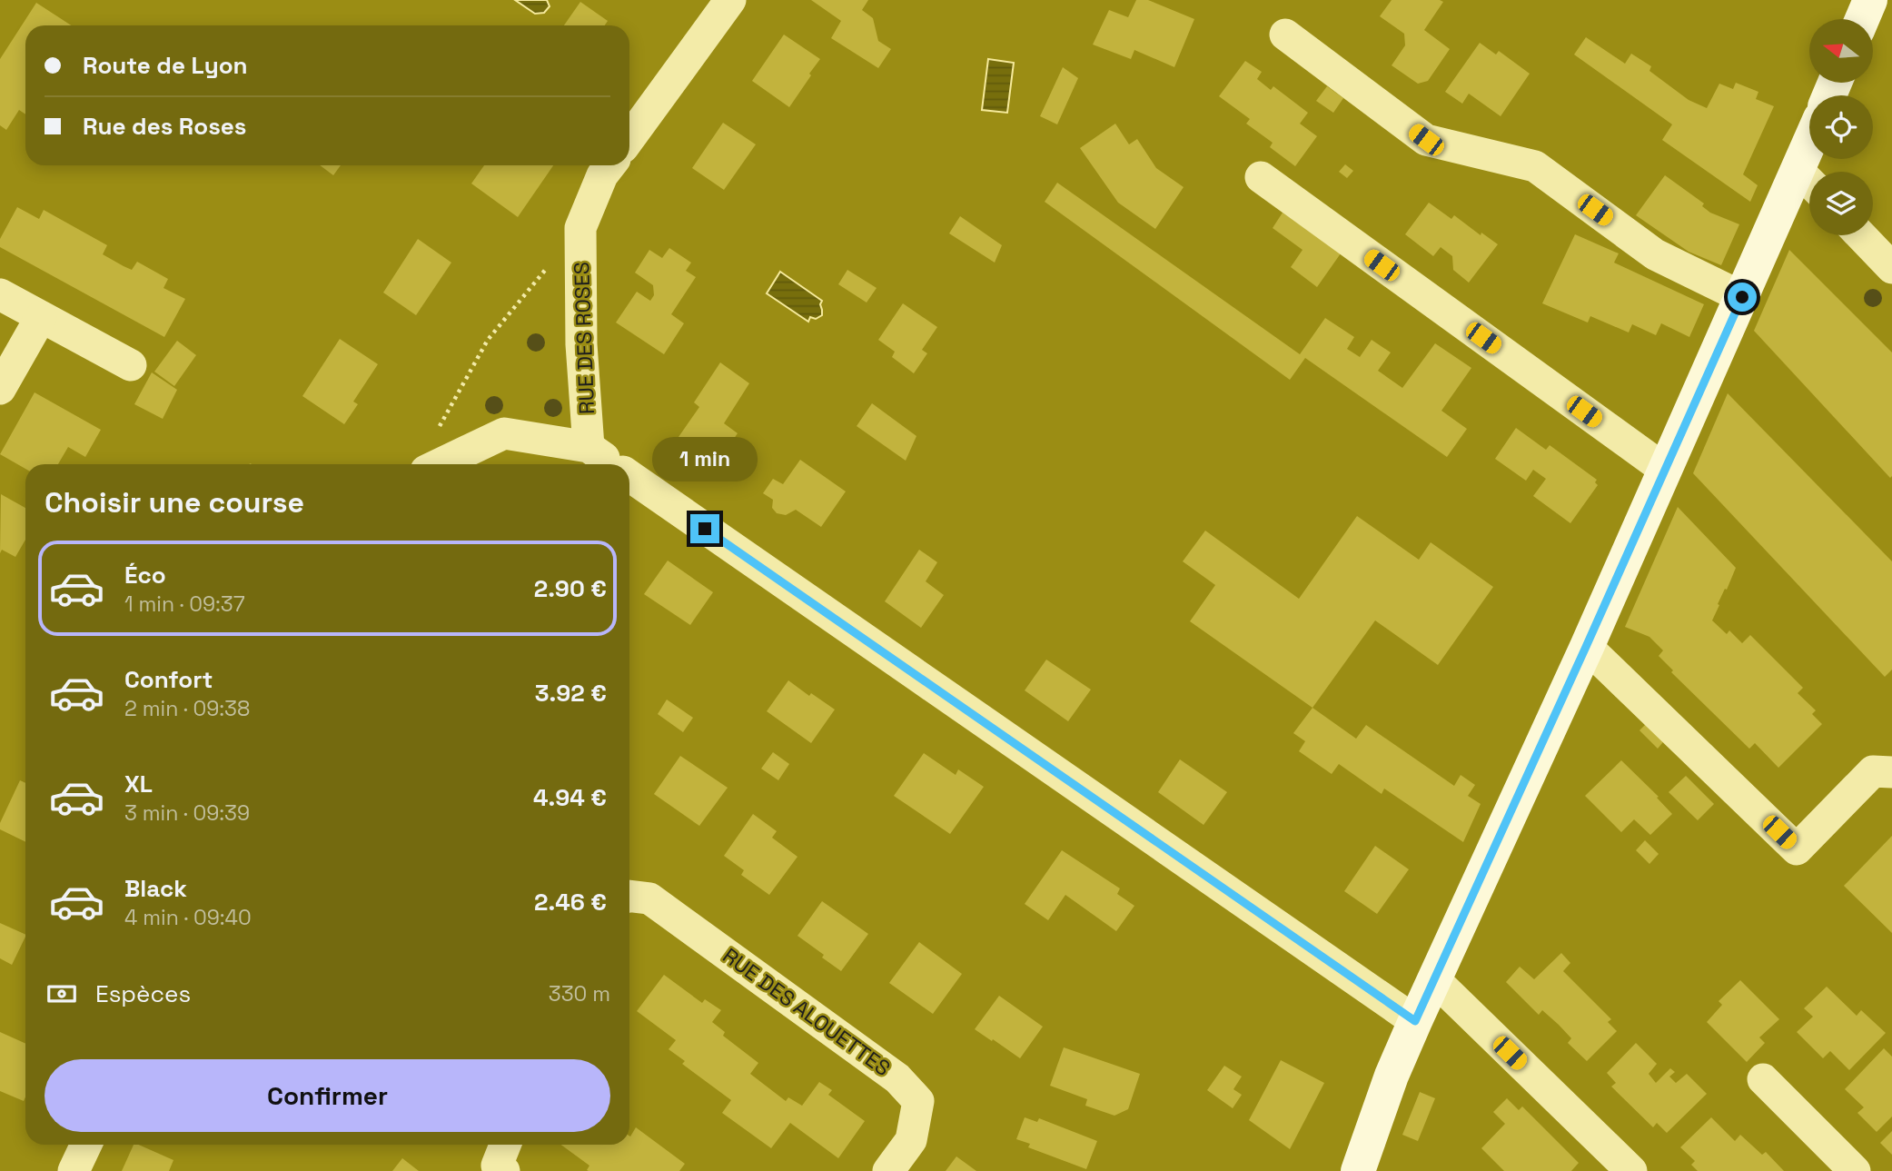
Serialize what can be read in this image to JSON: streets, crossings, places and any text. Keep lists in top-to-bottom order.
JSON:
{
  "streets": {
    "street": ["RUE DES ROSES", "RUE DES ALOUETTES"]
  },
  "north": "left",
  "page": {
    "banner": ["Route de Lyon", "Rue des Roses"],
    "bubble": "1 min",
    "heading": "Choisir une course",
    "list": [
      {
        "name": "Éco",
        "note": "1 min · 09:37",
        "value": "2.90 €"
      },
      {
        "name": "Confort",
        "note": "2 min · 09:38",
        "value": "3.92 €"
      },
      {
        "name": "XL",
        "note": "3 min · 09:39",
        "value": "4.94 €"
      },
      {
        "name": "Black",
        "note": "4 min · 09:40",
        "value": "2.46 €"
      }
    ],
    "pay": ["Espèces", "330 m"],
    "buttons": "Confirmer"
  }
}
